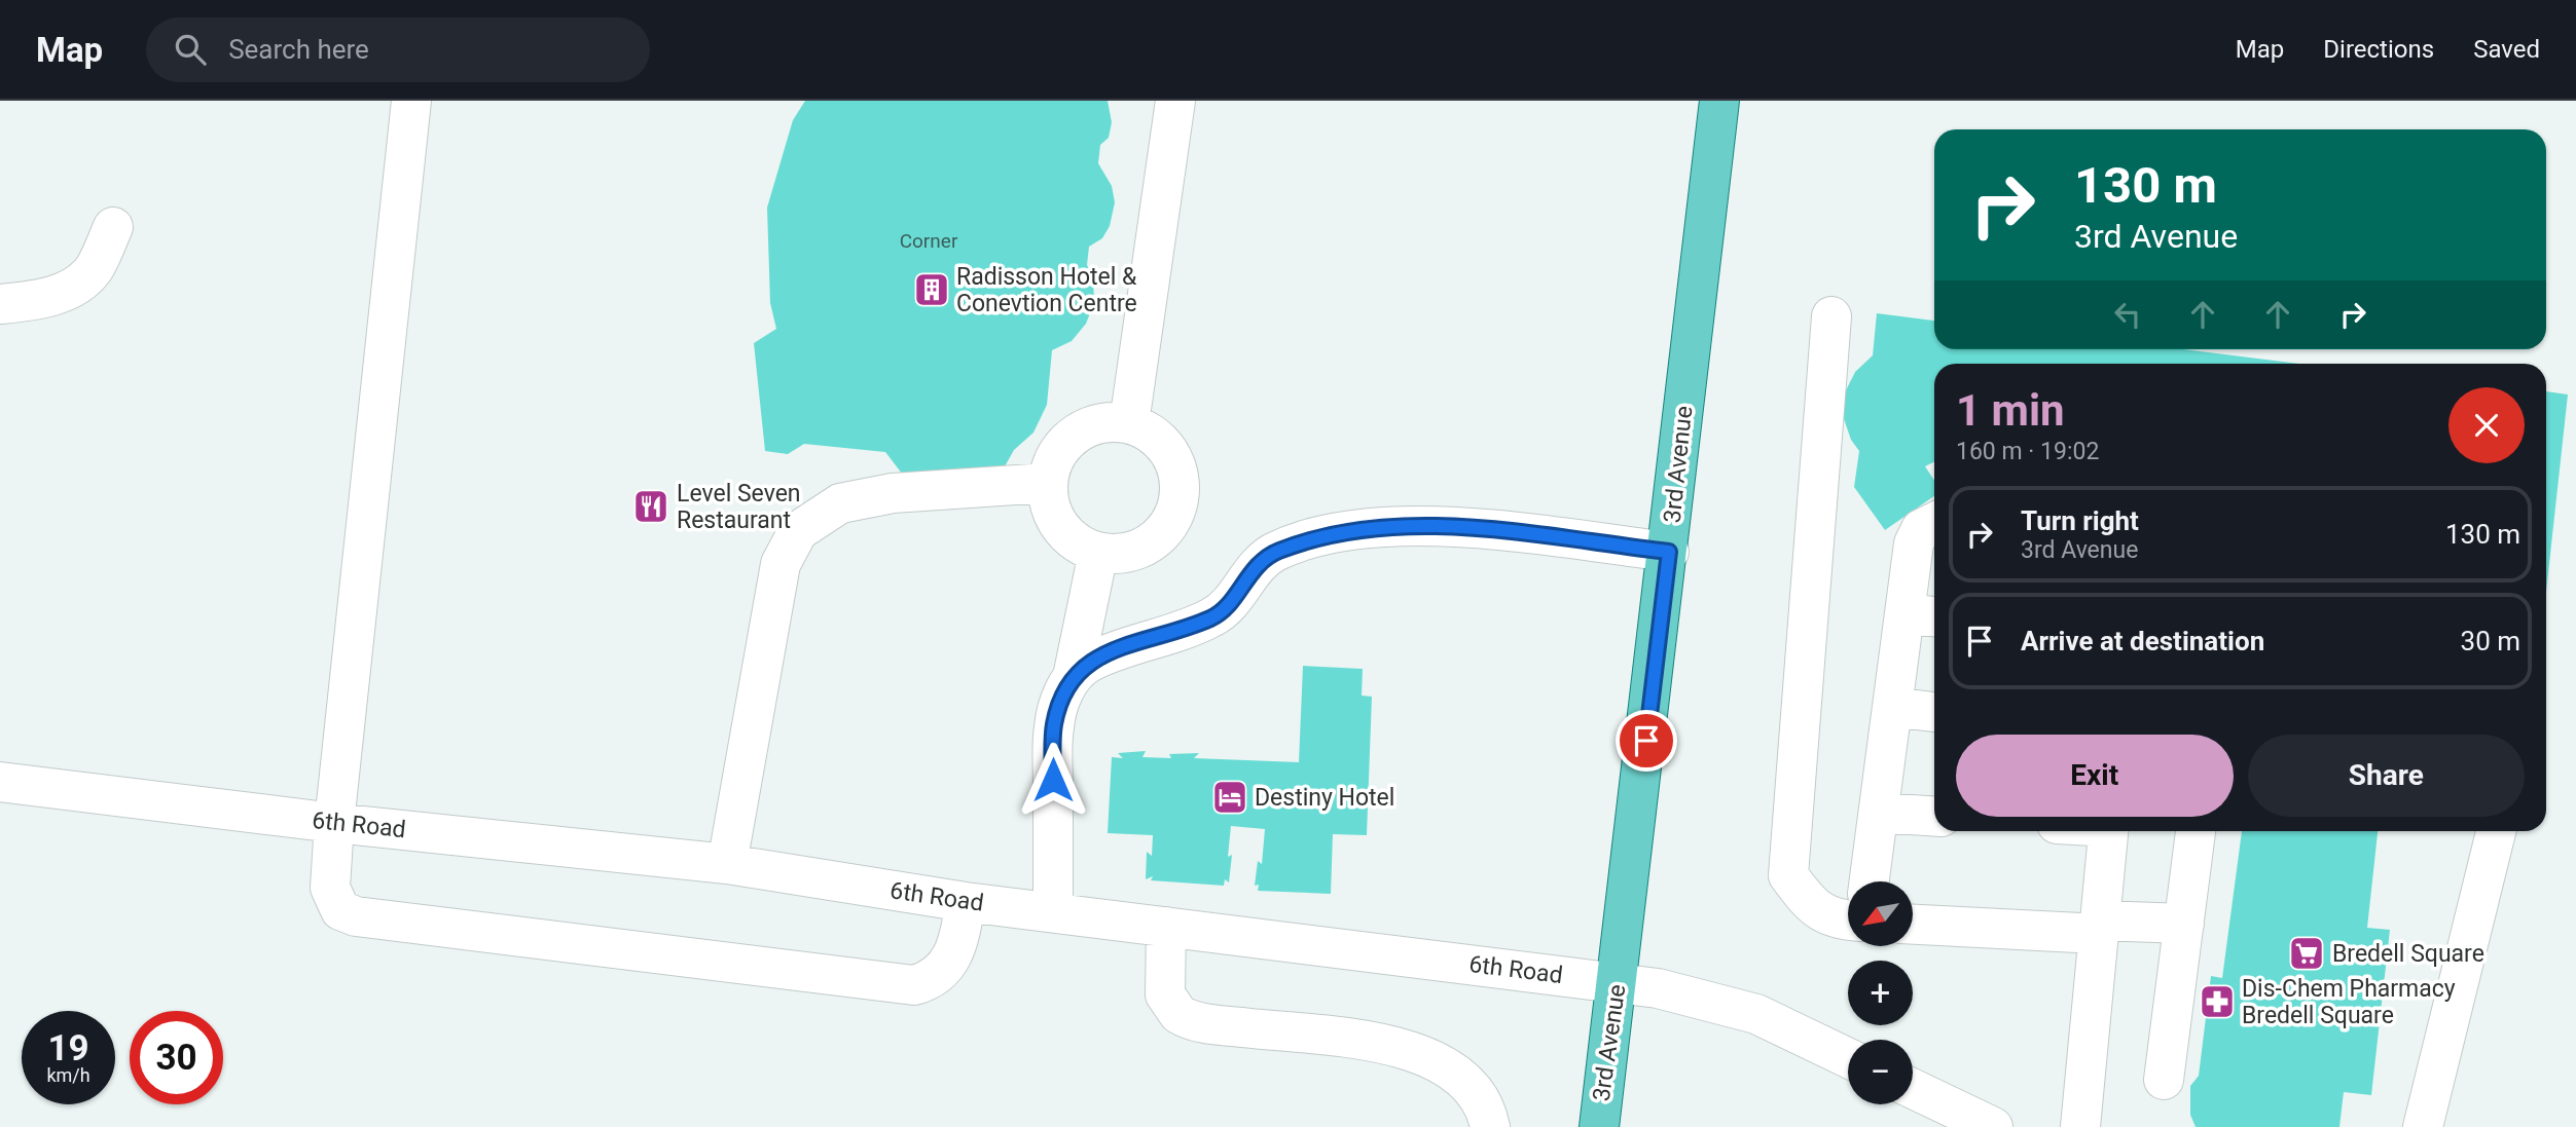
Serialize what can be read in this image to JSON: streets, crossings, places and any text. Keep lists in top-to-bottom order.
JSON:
{
  "streets": {
    "main road": ["3rd Avenue"],
    "street": ["6th Road"]
  },
  "crossings": [
    ["3rd Avenue", "6th Road"]
  ],
  "places": {
    "building": ["Radisson Hotel & Conevtion Centre"],
    "restaurant": ["Level Seven Restaurant"],
    "hotel": ["Destiny Hotel"],
    "supermarket": ["Bredell Square"],
    "pharmacy": ["Dis-Chem Pharmacy Bredell Square"]
  },
  "house_numbers": ["Corner"],
  "north": "bottom left",
  "page": {
    "header": "Map",
    "search": "Search here",
    "nav": ["Map", "Directions", "Saved"],
    "turn": ["130 m", "3rd Avenue"],
    "heading": ["1 min", "160 m · 19:02"],
    "list": [
      {
        "name": "Turn right",
        "note": "3rd Avenue",
        "value": "130 m"
      },
      {
        "name": "Arrive at destination",
        "value": "30 m"
      }
    ],
    "buttons": ["Exit", "Share"],
    "map_buttons": ["+", "−"],
    "speed": "19 km/h",
    "limit": "30"
  }
}
